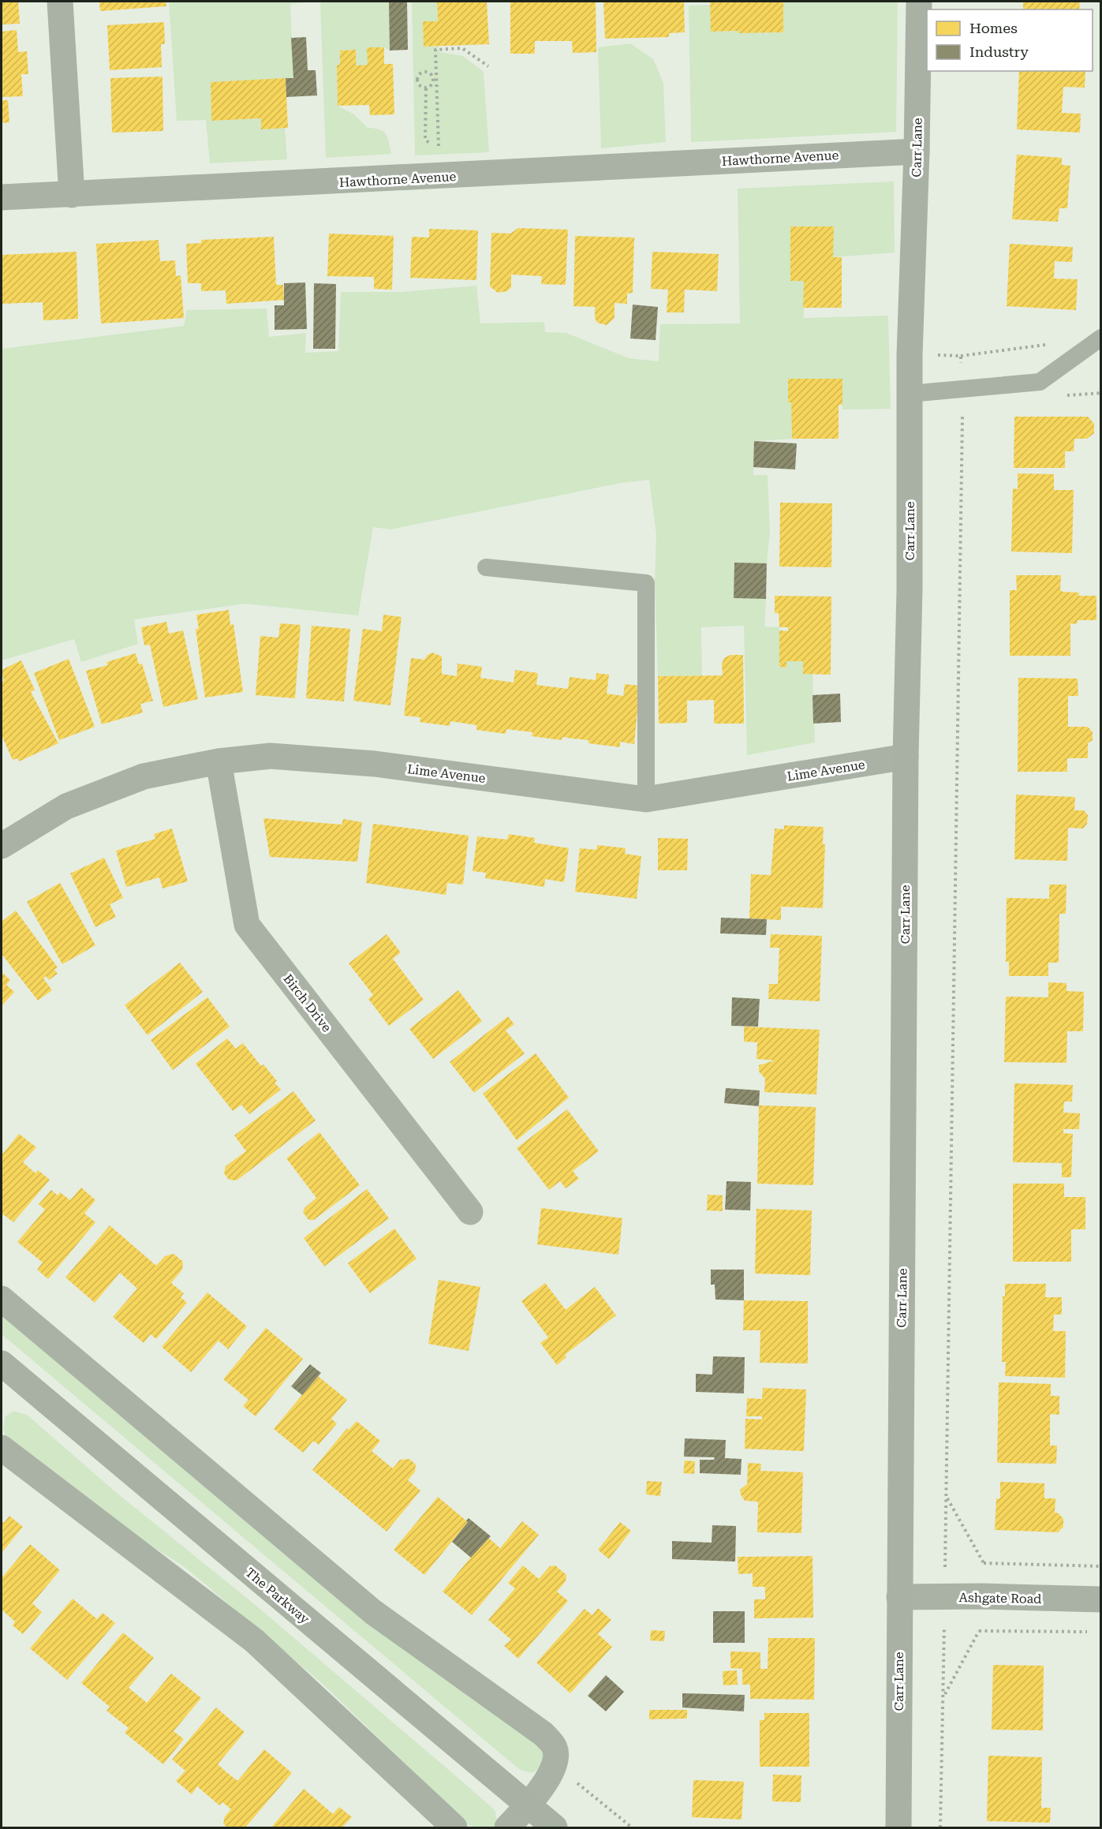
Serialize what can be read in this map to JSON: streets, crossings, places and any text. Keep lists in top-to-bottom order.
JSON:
{
  "streets": {
    "street": [
      "Carr Lane",
      "Hawthorne Avenue",
      "Lime Avenue",
      "Birch Drive",
      "The Parkway",
      "Ashgate Road"
    ]
  },
  "crossings": [
    ["Carr Lane", "Hawthorne Avenue"],
    ["Carr Lane", "Lime Avenue"],
    ["Carr Lane", "Ashgate Road"],
    ["Lime Avenue", "Birch Drive"]
  ],
  "legend": ["Homes", "Industry"]
}
